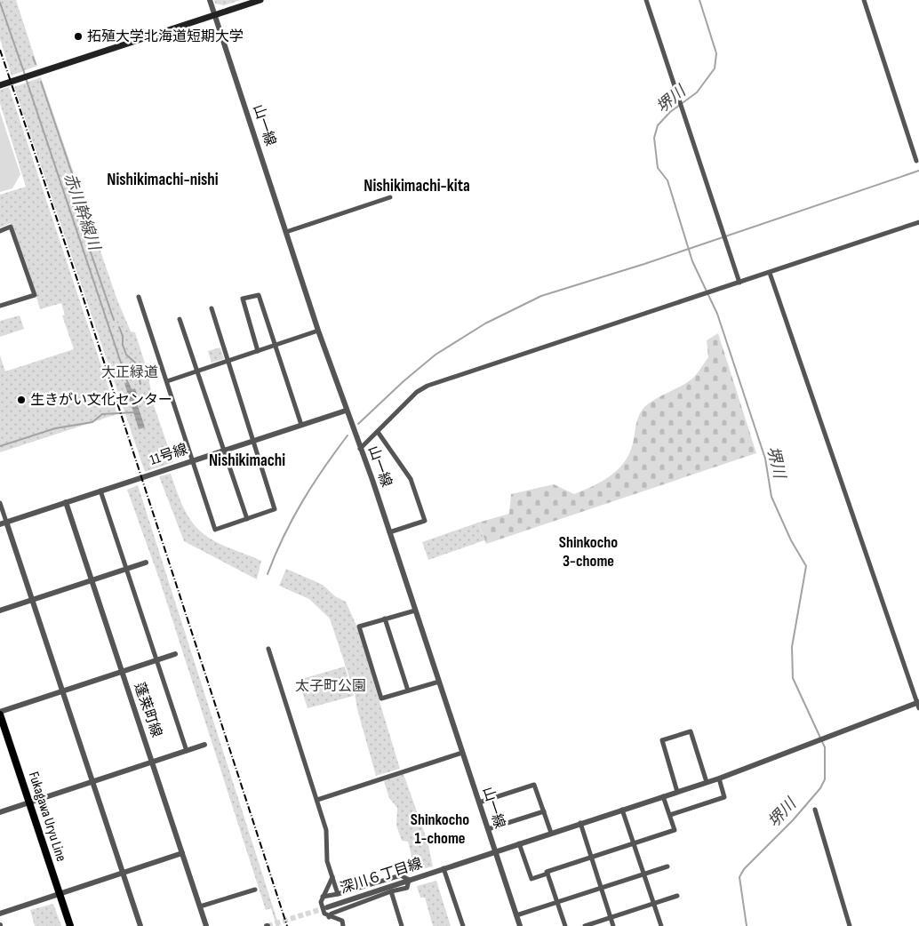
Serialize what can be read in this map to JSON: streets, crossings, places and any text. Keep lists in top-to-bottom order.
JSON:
{
  "streets": {
    "main road": ["Fukagawa Uryu Line"],
    "street": [
      "山一線",
      "11号線",
      "蓬莱町線",
      "深川６丁目線"
    ]
  },
  "crossings": [
    ["山一線", "11号線"],
    ["山一線", "深川６丁目線"],
    ["11号線", "蓬莱町線"]
  ],
  "districts": [
    "Nishikimachi-nishi",
    "Nishikimachi-kita",
    "Nishikimachi",
    "Shinkocho 3-chome",
    "Shinkocho 1-chome"
  ],
  "water": ["堺川", "赤川幹線川"],
  "parks": ["大正緑道", "太子町公園"],
  "places": ["拓殖大学北海道短期大学", "生きがい文化センター"]
}
